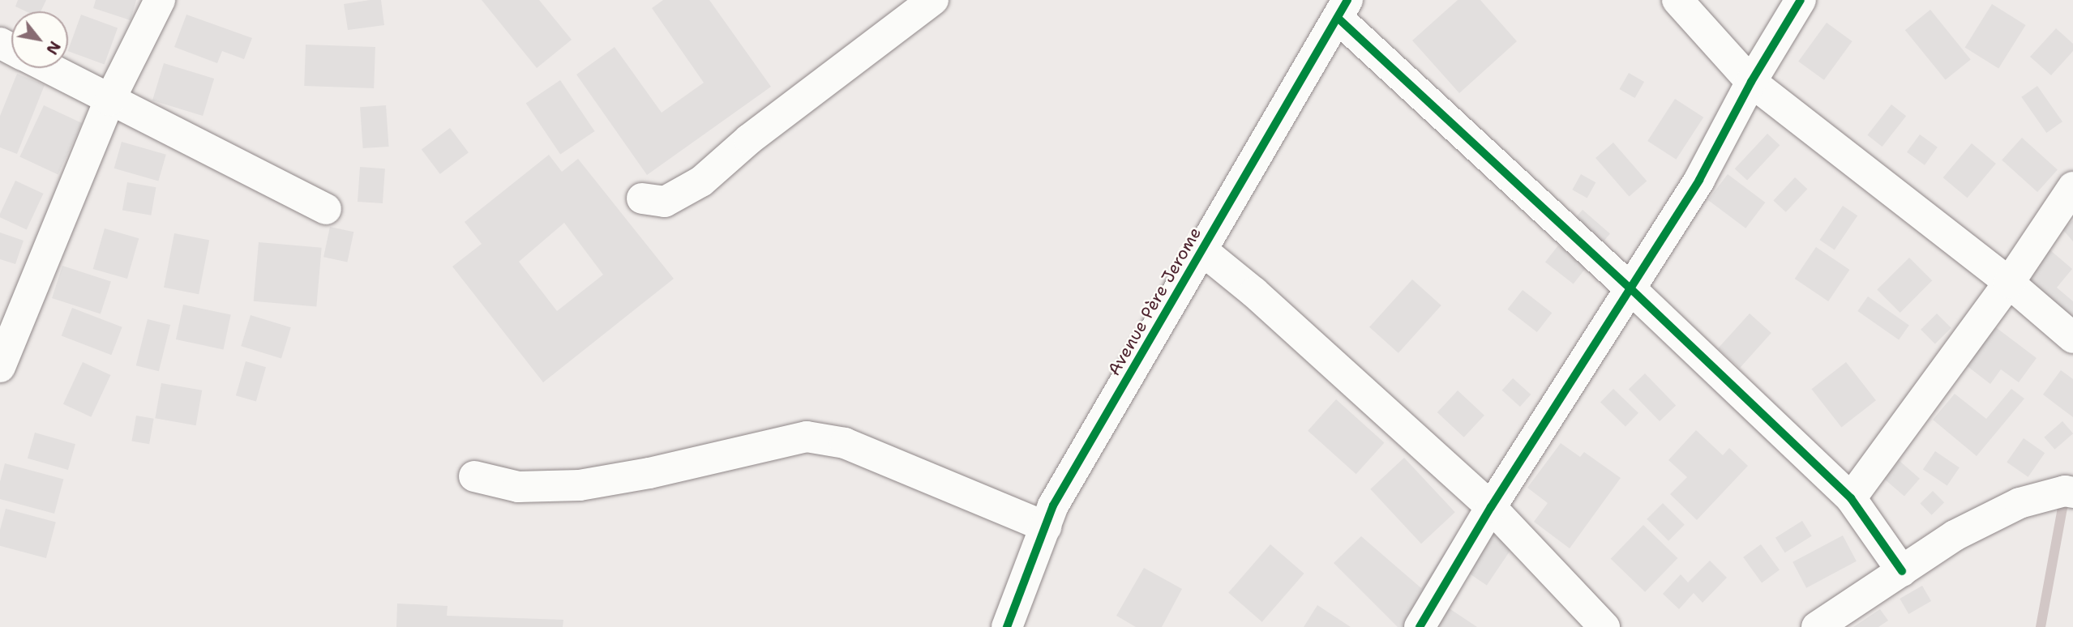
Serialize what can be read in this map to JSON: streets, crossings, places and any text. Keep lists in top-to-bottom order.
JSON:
{
  "streets": {
    "street": ["Avenue Père Jerome"]
  },
  "north": "bottom right"
}
